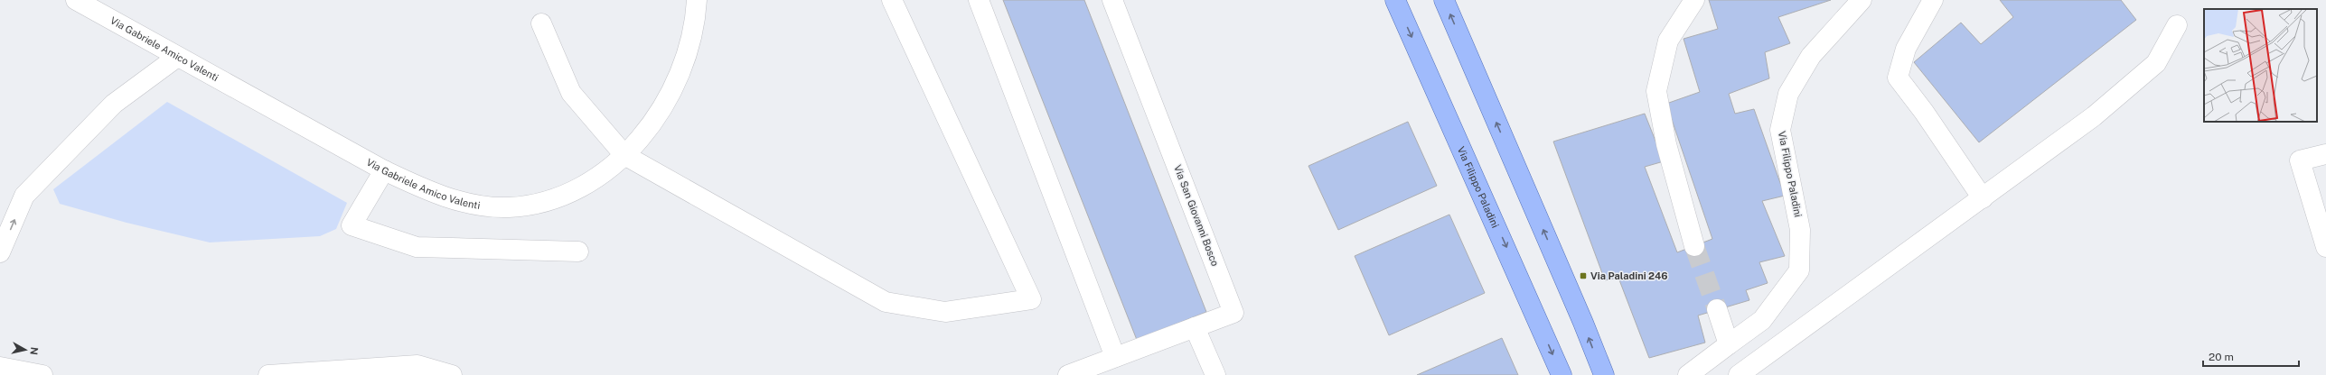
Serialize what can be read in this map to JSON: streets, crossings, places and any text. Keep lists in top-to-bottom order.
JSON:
{
  "streets": {
    "main road": ["Via Filippo Paladini"],
    "street": ["Via Gabriele Amico Valenti", "Via San Giovanni Bosco"]
  },
  "places": {
    "transit": ["Via Paladini 246"]
  },
  "scale_bar": "20 m",
  "north": "right"
}
